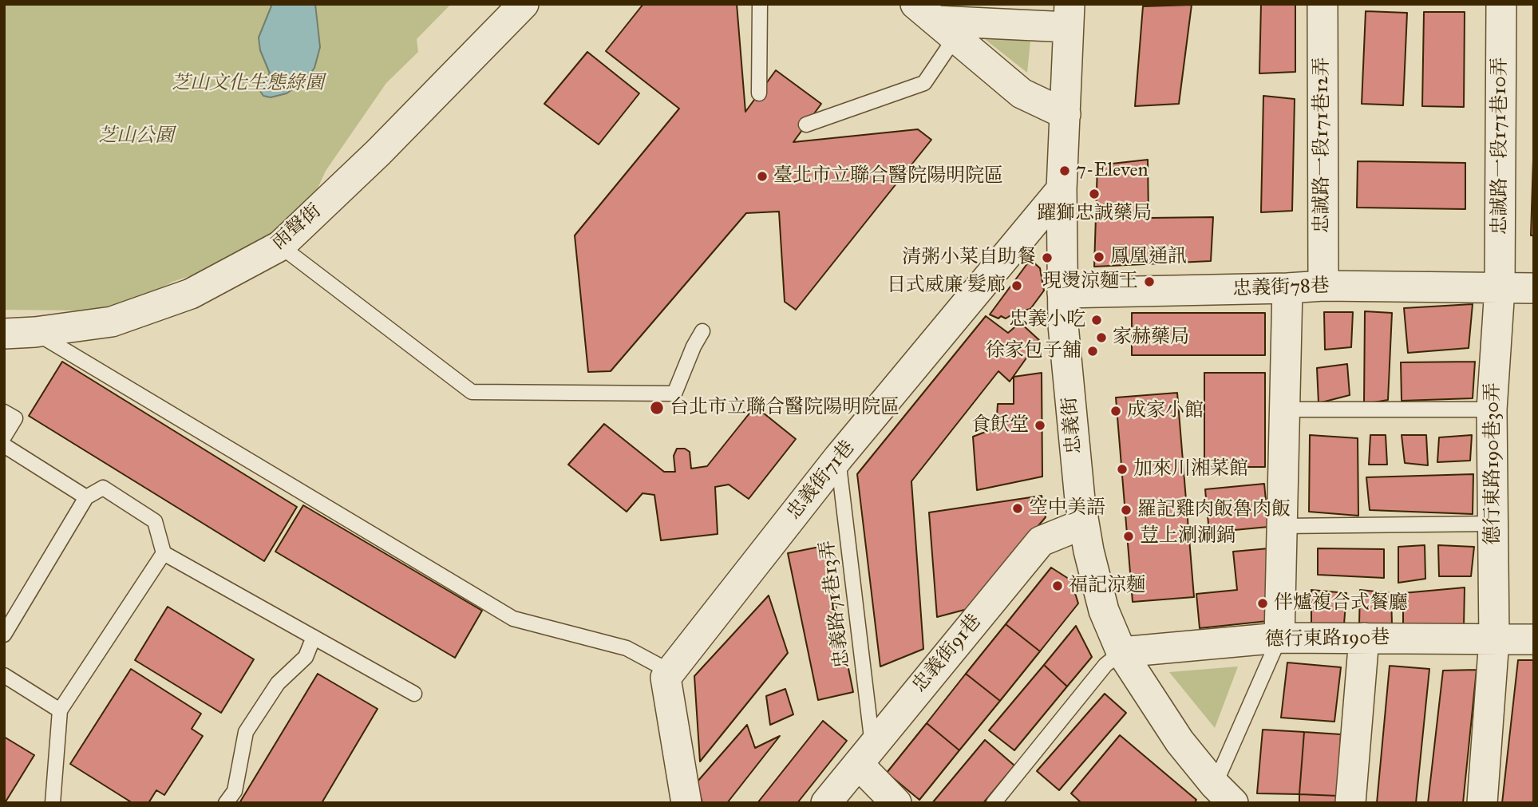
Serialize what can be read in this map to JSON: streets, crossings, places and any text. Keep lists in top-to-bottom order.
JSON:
{
  "streets": {
    "street": [
      "忠誠路一段171巷12弄",
      "忠誠路一段171巷10弄",
      "雨聲街",
      "忠義街78巷",
      "忠義街",
      "德行東路190巷30弄",
      "忠義街71巷",
      "德行東路190巷",
      "忠義街91巷"
    ],
    "lane": ["忠義路71巷13弄"]
  },
  "crossings": [
    ["忠誠路一段171巷12弄", "忠義街78巷"],
    ["忠誠路一段171巷10弄", "忠義街78巷"],
    ["忠誠路一段171巷10弄", "德行東路190巷30弄"],
    ["忠義街78巷", "忠義街"],
    ["忠義街78巷", "德行東路190巷30弄"],
    ["忠義街", "忠義街71巷"],
    ["忠義街", "德行東路190巷"],
    ["忠義街", "忠義街91巷"],
    ["德行東路190巷30弄", "德行東路190巷"],
    ["忠義街71巷", "忠義路71巷13弄"],
    ["忠義路71巷13弄", "忠義街91巷"]
  ],
  "parks": ["芝山文化生態綠園", "芝山公園"],
  "places": [
    "7-Eleven",
    "臺北市立聯合醫院陽明院區",
    "躍獅忠誠藥局",
    "鳳凰通訊",
    "清粥小菜自助餐",
    "現燙涼麵王",
    "日式威廉 髮廊",
    "忠義小吃",
    "家赫藥局",
    "徐家包子舖",
    "台北市立聯合醫院陽明院區",
    "成家小館",
    "食飫堂",
    "加來川湘菜館",
    "空中美語",
    "羅記雞肉飯魯肉飯",
    "荳上涮涮鍋",
    "福記涼麵",
    "伴爐複合式餐廳"
  ]
}
